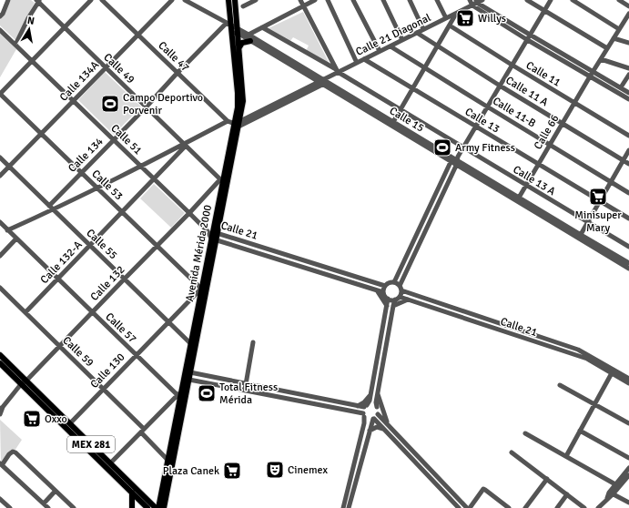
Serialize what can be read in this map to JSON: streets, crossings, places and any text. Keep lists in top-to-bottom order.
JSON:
{
  "streets": {
    "main road": ["Avenida Mérida 2000", "MEX 281"],
    "street": [
      "Calle 21 Diagonal",
      "Calle 47",
      "Calle 49",
      "Calle 11",
      "Calle 134A",
      "Calle 11 A",
      "Calle 11-B",
      "Calle 15",
      "Calle 13",
      "Calle 66",
      "Calle 51",
      "Calle 134",
      "Calle 13 A",
      "Calle 53",
      "Calle 21",
      "Calle 55",
      "Calle 132-A",
      "Calle 132",
      "Calle 57",
      "Calle 59",
      "Calle 130"
    ]
  },
  "crossings": [
    ["Calle 21 Diagonal", "Calle 47"],
    ["Calle 21 Diagonal", "Calle 11 A"],
    ["Calle 21 Diagonal", "Calle 11-B"],
    ["Calle 21 Diagonal", "Calle 15"],
    ["Calle 21 Diagonal", "Calle 13"],
    ["Calle 21 Diagonal", "Calle 13 A"],
    ["Calle 21 Diagonal", "Avenida Mérida 2000"],
    ["Calle 47", "Calle 134A"],
    ["Calle 47", "Calle 134"],
    ["Calle 47", "Avenida Mérida 2000"],
    ["Calle 49", "Calle 134A"],
    ["Calle 49", "Calle 134"],
    ["Calle 49", "Avenida Mérida 2000"],
    ["Calle 49", "Calle 132-A"],
    ["Calle 49", "Calle 132"],
    ["Calle 11", "Calle 66"],
    ["Calle 134A", "Calle 51"],
    ["Calle 134A", "Calle 53"],
    ["Calle 134A", "Calle 55"],
    ["Calle 11 A", "Calle 66"],
    ["Calle 11-B", "Calle 66"],
    ["Calle 15", "Calle 66"],
    ["Calle 15", "Avenida Mérida 2000"],
    ["Calle 13", "Calle 66"],
    ["Calle 66", "Calle 13 A"],
    ["Calle 51", "Calle 134"],
    ["Calle 51", "Calle 21"],
    ["Calle 51", "Avenida Mérida 2000"],
    ["Calle 51", "Calle 132-A"],
    ["Calle 51", "Calle 132"],
    ["Calle 134", "Calle 53"],
    ["Calle 134", "Calle 55"],
    ["Calle 134", "Avenida Mérida 2000"],
    ["Calle 53", "Avenida Mérida 2000"],
    ["Calle 53", "Calle 132-A"],
    ["Calle 53", "Calle 132"],
    ["Calle 53", "Calle 130"],
    ["Calle 21", "Avenida Mérida 2000"],
    ["Calle 55", "Avenida Mérida 2000"],
    ["Calle 55", "Calle 132-A"],
    ["Calle 55", "Calle 132"],
    ["Calle 55", "Calle 130"],
    ["Avenida Mérida 2000", "Calle 132"],
    ["Avenida Mérida 2000", "Calle 57"],
    ["Avenida Mérida 2000", "Calle 59"],
    ["Avenida Mérida 2000", "Calle 130"],
    ["Avenida Mérida 2000", "MEX 281"],
    ["Calle 132-A", "Calle 57"],
    ["Calle 132-A", "Calle 59"],
    ["Calle 132", "Calle 57"],
    ["Calle 132", "Calle 59"],
    ["Calle 132", "MEX 281"],
    ["Calle 57", "Calle 130"],
    ["Calle 59", "Calle 130"],
    ["Calle 130", "MEX 281"]
  ],
  "places": {
    "supermarket": [
      "Willys",
      "Minisuper Mary",
      "Oxxo",
      "Plaza Canek"
    ],
    "sports": ["Campo Deportivo Porvenir", "Army Fitness", "Total Fitness Mérida"],
    "theatre": ["Cinemex"]
  },
  "north": "top"
}
